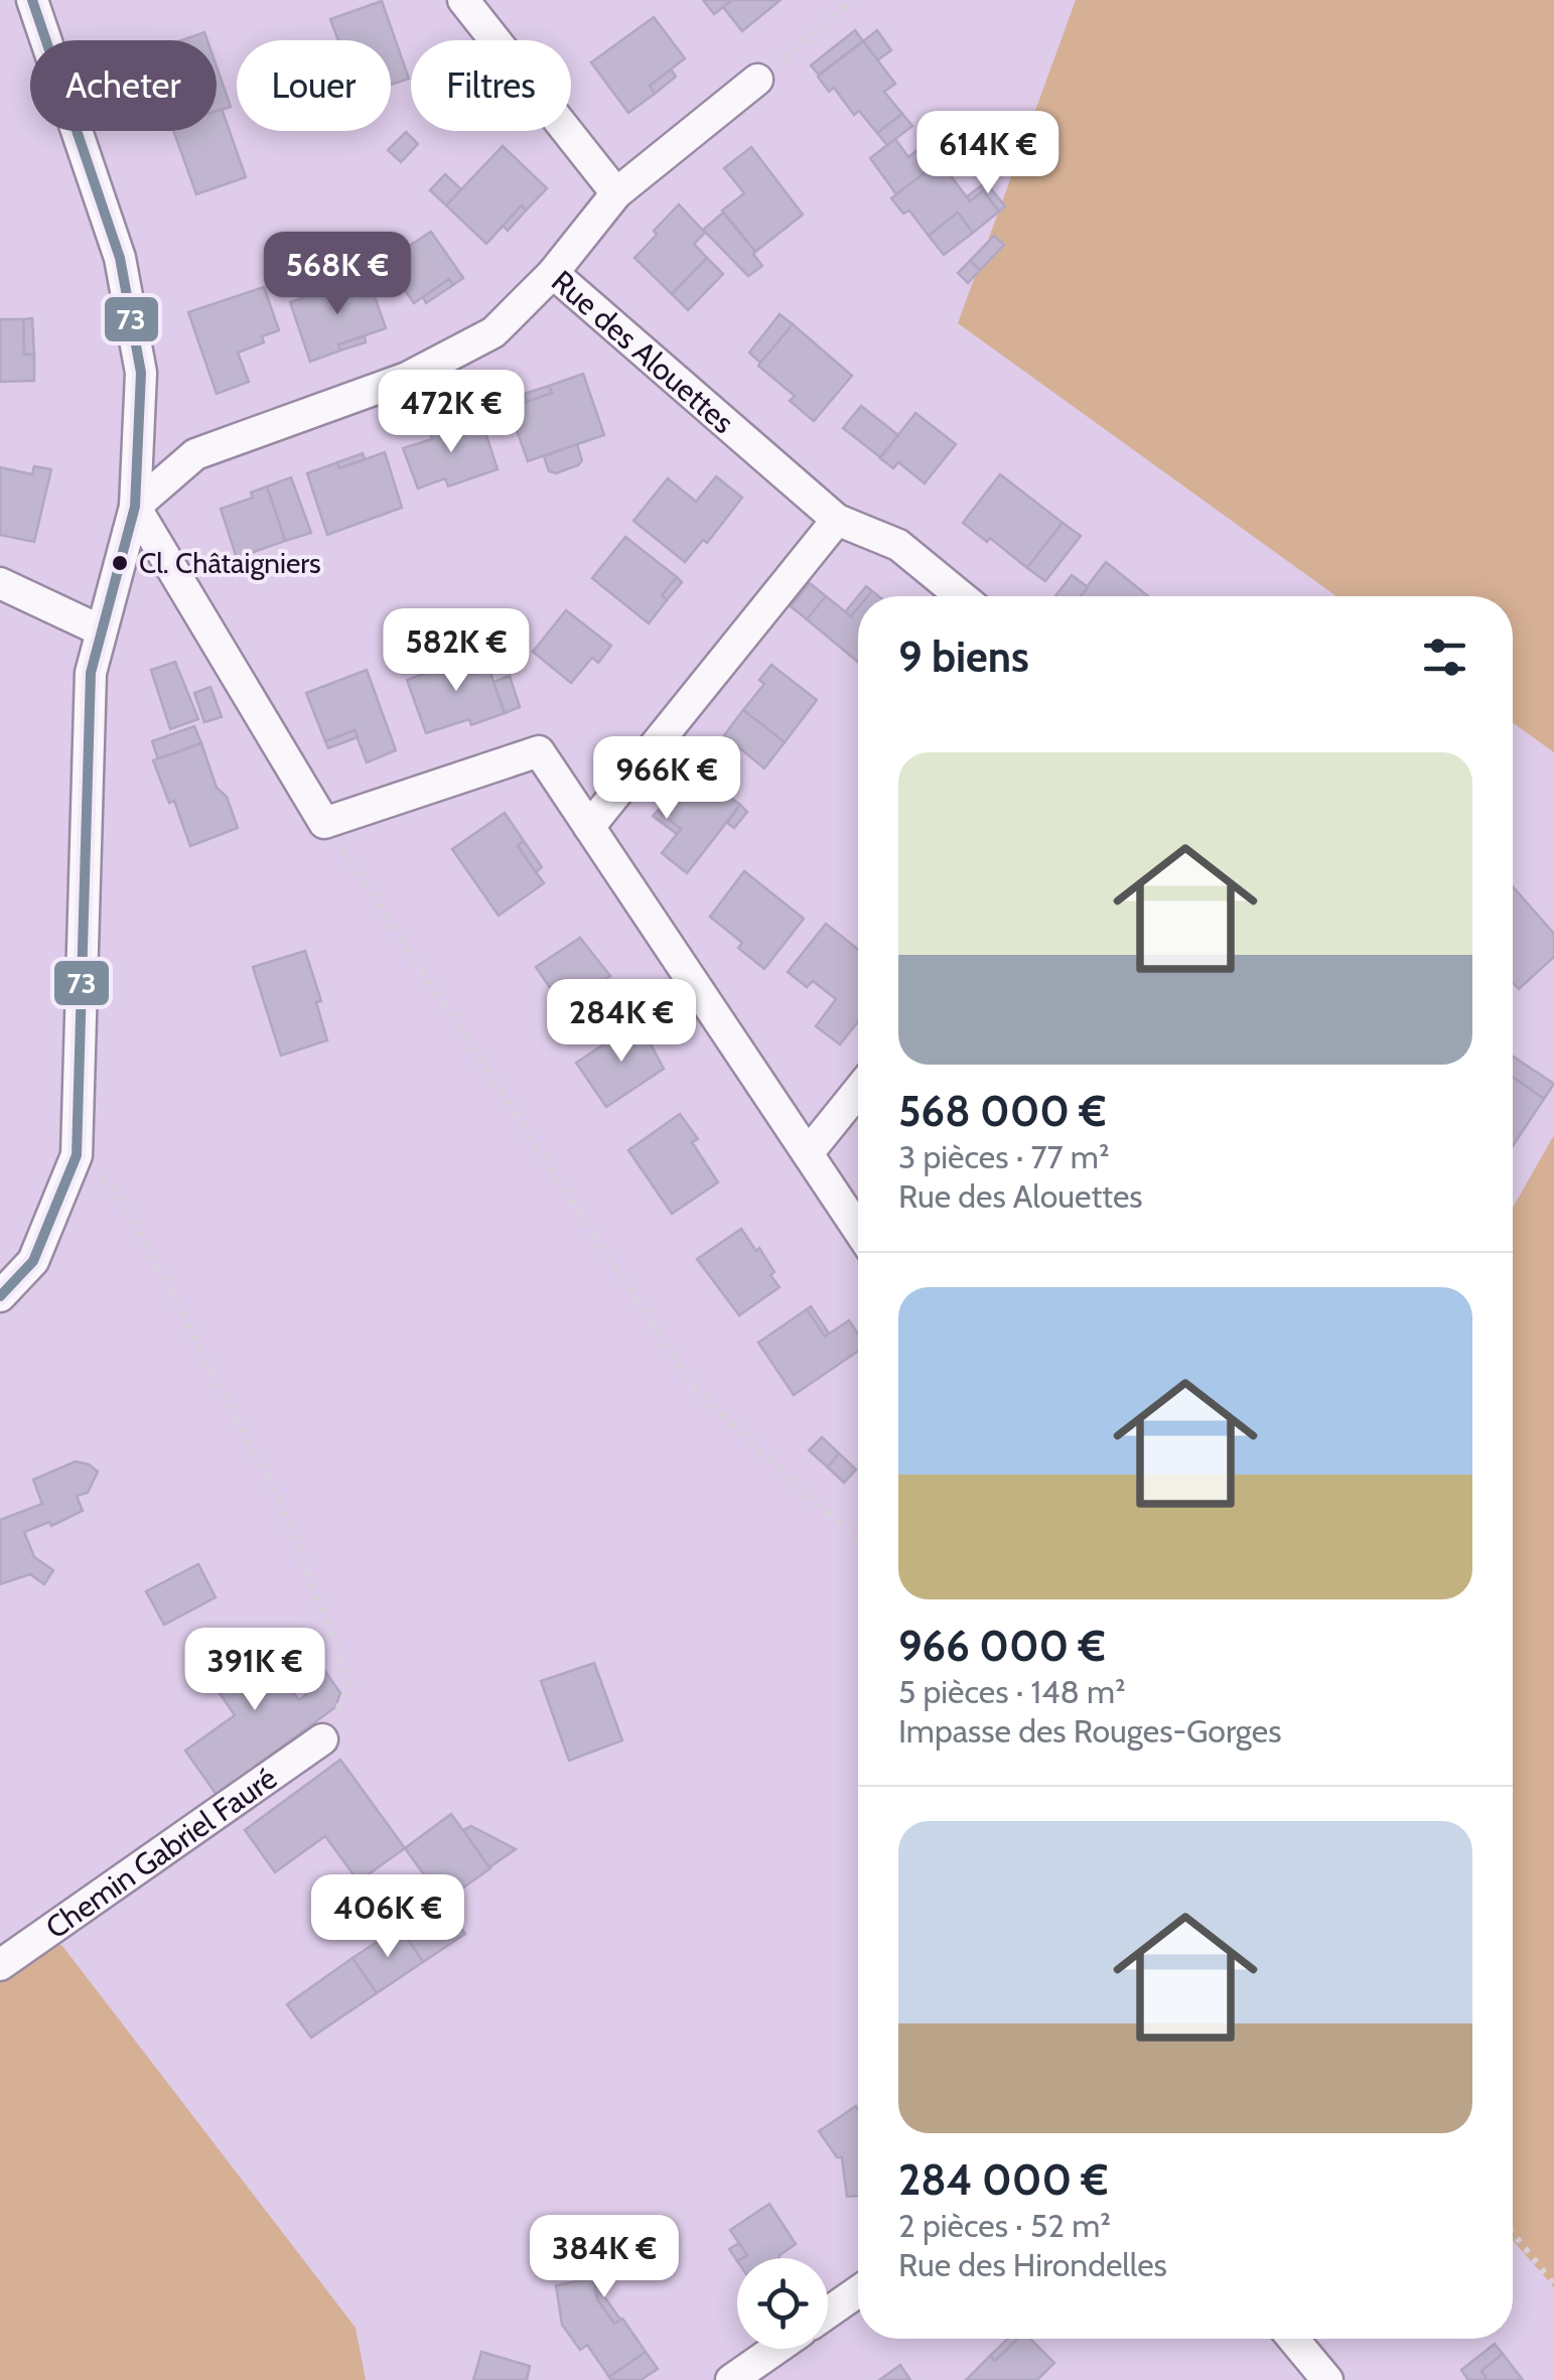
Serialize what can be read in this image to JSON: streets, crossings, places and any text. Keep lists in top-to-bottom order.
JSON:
{
  "streets": {
    "street": ["Rue des Alouettes", "Chemin Gabriel Fauré"]
  },
  "places": ["Cl. Châtaigniers"],
  "lines": ["transit line 73"],
  "page": {
    "chip": ["Acheter", "Louer", "Filtres"],
    "price": [
      "614K €",
      "568K €",
      "472K €",
      "582K €",
      "966K €",
      "284K €",
      "391K €",
      "406K €",
      "384K €"
    ],
    "heading": "9 biens",
    "list": [
      {
        "name": "568 000 €",
        "note": "3 pièces · 77 m² · Rue des Alouettes"
      },
      {
        "name": "966 000 €",
        "note": "5 pièces · 148 m² · Impasse des Rouges-Gorges"
      },
      {
        "name": "284 000 €",
        "note": "2 pièces · 52 m² · Rue des Hirondelles"
      }
    ]
  }
}
